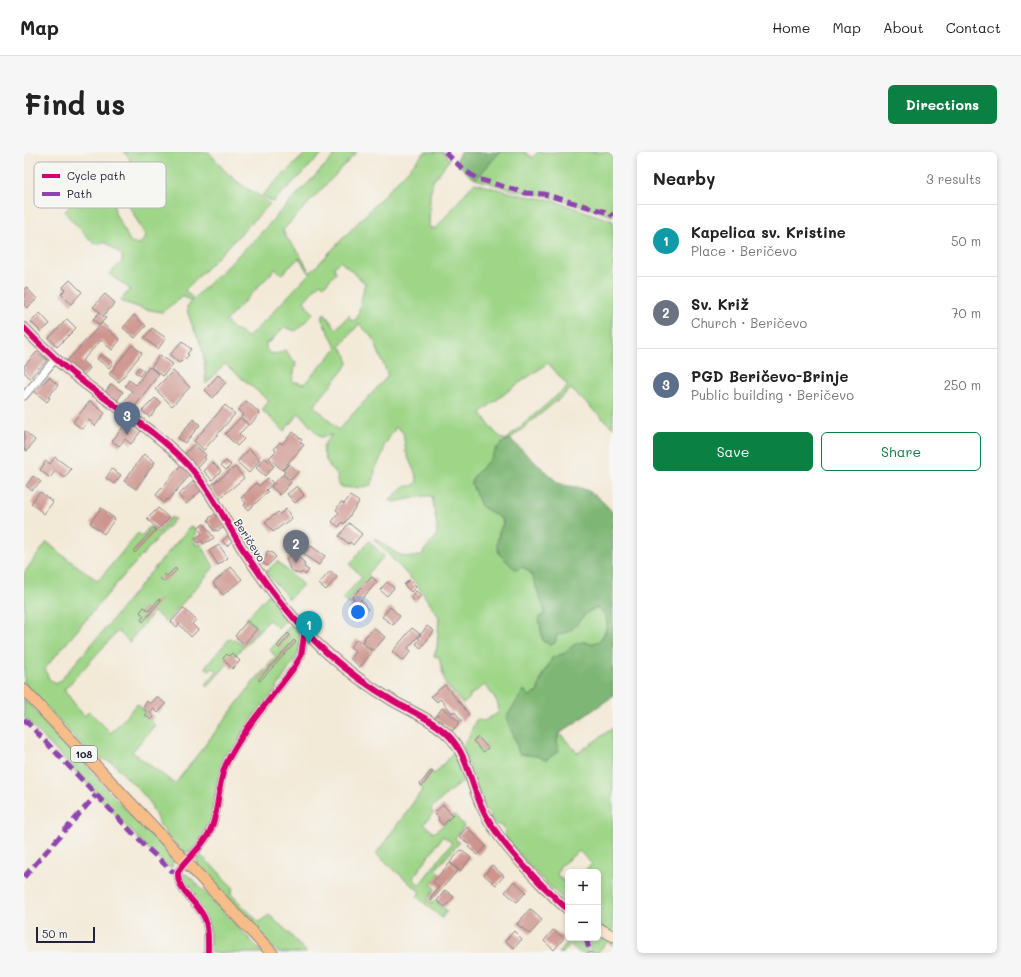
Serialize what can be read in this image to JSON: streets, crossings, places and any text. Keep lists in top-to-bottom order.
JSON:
{
  "streets": {
    "main road": ["108"],
    "street": ["Beričevo"]
  },
  "legend": ["Cycle path", "Path"],
  "scale_bar": "50 m",
  "page": {
    "header": "Map",
    "nav": [
      "Home",
      "Map",
      "About",
      "Contact"
    ],
    "buttons": [
      "Directions",
      ["Save", "Share"]
    ],
    "title": "Find us",
    "heading": ["Nearby", "3 results"],
    "list": [
      {
        "mark": "1",
        "name": "Kapelica sv. Kristine",
        "note": "Place · Beričevo",
        "value": "50 m"
      },
      {
        "mark": "2",
        "name": "Sv. Križ",
        "note": "Church · Beričevo",
        "value": "70 m"
      },
      {
        "mark": "3",
        "name": "PGD Beričevo-Brinje",
        "note": "Public building · Beričevo",
        "value": "250 m"
      }
    ],
    "pins": ["3", "2", "1"],
    "map_buttons": ["+", "−"],
    "scale": "50 m"
  }
}
